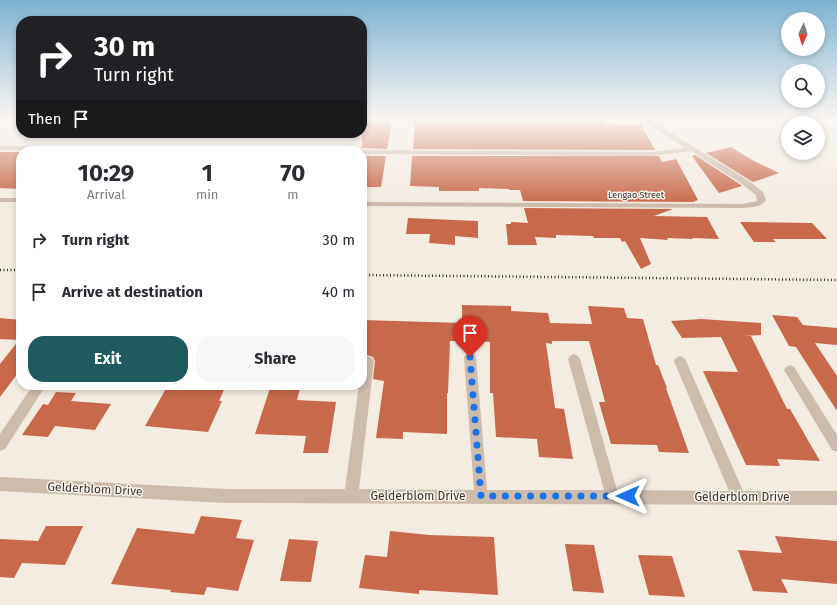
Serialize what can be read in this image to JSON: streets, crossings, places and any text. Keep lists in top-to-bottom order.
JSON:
{
  "streets": {
    "street": ["Lengao Street", "Gelderblom Drive"]
  },
  "north": "bottom",
  "page": {
    "turn": ["30 m", "Turn right"],
    "then": "Then",
    "eta": [
      "10:29",
      "Arrival",
      "1",
      "min",
      "70",
      "m"
    ],
    "list": [
      {
        "name": "Turn right",
        "value": "30 m"
      },
      {
        "name": "Arrive at destination",
        "value": "40 m"
      }
    ],
    "buttons": ["Exit", "Share"]
  }
}
